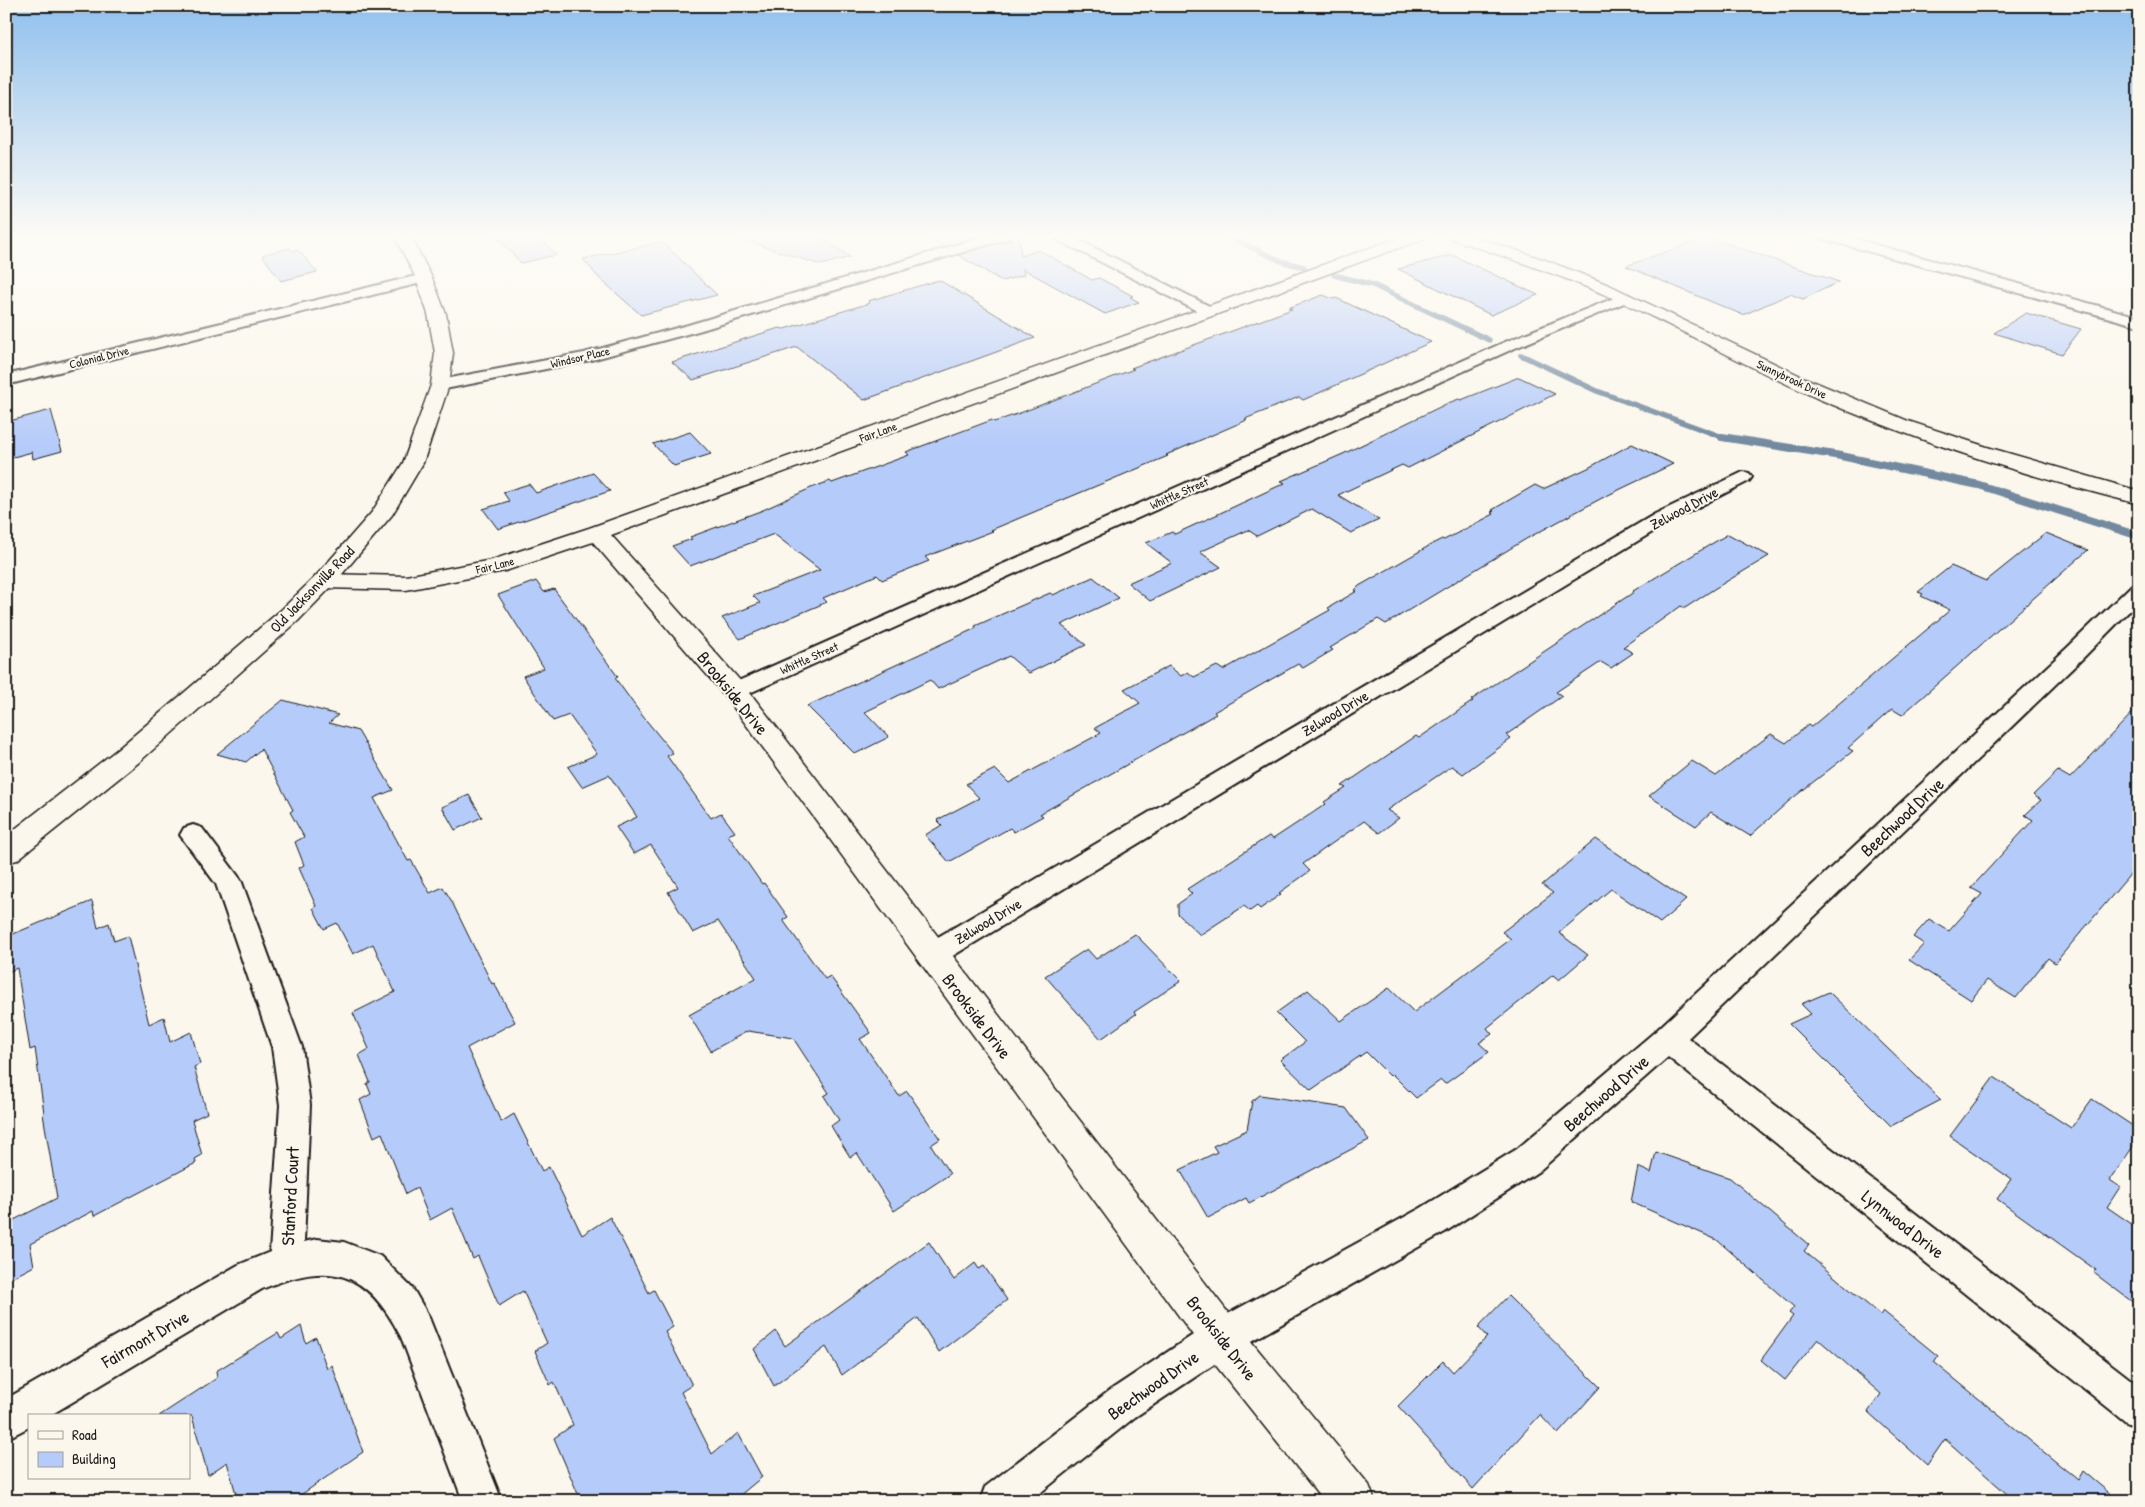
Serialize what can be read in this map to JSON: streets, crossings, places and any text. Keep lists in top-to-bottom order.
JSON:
{
  "streets": {
    "street": [
      "Colonial Drive",
      "Windsor Place",
      "Sunnybrook Drive",
      "Fair Lane",
      "Whittle Street",
      "Zelwood Drive",
      "Old Jacksonville Road",
      "Brookside Drive",
      "Beechwood Drive",
      "Stanford Court",
      "Lynnwood Drive",
      "Fairmont Drive"
    ]
  },
  "crossings": [
    ["Windsor Place", "Old Jacksonville Road"],
    ["Fair Lane", "Old Jacksonville Road"],
    ["Fair Lane", "Brookside Drive"],
    ["Whittle Street", "Brookside Drive"],
    ["Zelwood Drive", "Brookside Drive"],
    ["Brookside Drive", "Beechwood Drive"],
    ["Beechwood Drive", "Lynnwood Drive"],
    ["Stanford Court", "Fairmont Drive"]
  ],
  "legend": ["Road", "Building"]
}
